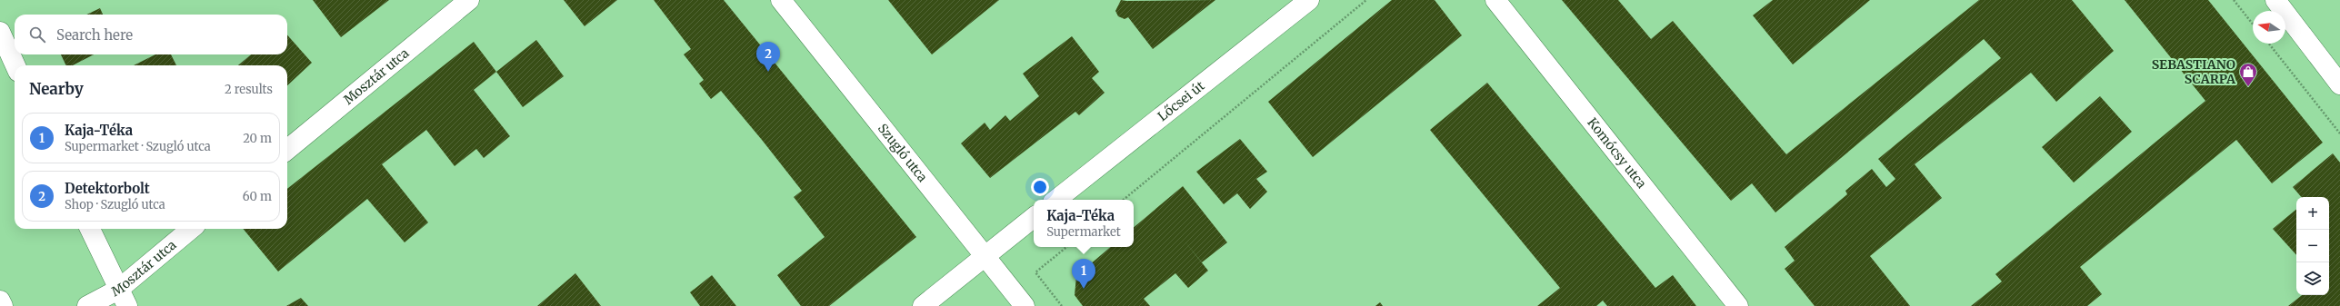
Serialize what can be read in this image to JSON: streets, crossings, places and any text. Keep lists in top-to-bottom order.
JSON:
{
  "streets": {
    "street": [
      "Mosztár utca",
      "Lőcsei út",
      "Szugló utca",
      "Komócsy utca"
    ]
  },
  "places": {
    "shop": ["SEBASTIANO SCARPA"]
  },
  "north": "left",
  "page": {
    "search": "Search here",
    "pins": ["2", "1"],
    "heading": ["Nearby", "2 results"],
    "list": [
      {
        "mark": "1",
        "name": "Kaja-Téka",
        "note": "Supermarket · Szugló utca",
        "value": "20 m"
      },
      {
        "mark": "2",
        "name": "Detektorbolt",
        "note": "Shop · Szugló utca",
        "value": "60 m"
      }
    ],
    "map_buttons": ["+", "−"],
    "popup": ["Kaja-Téka", "Supermarket"]
  }
}
